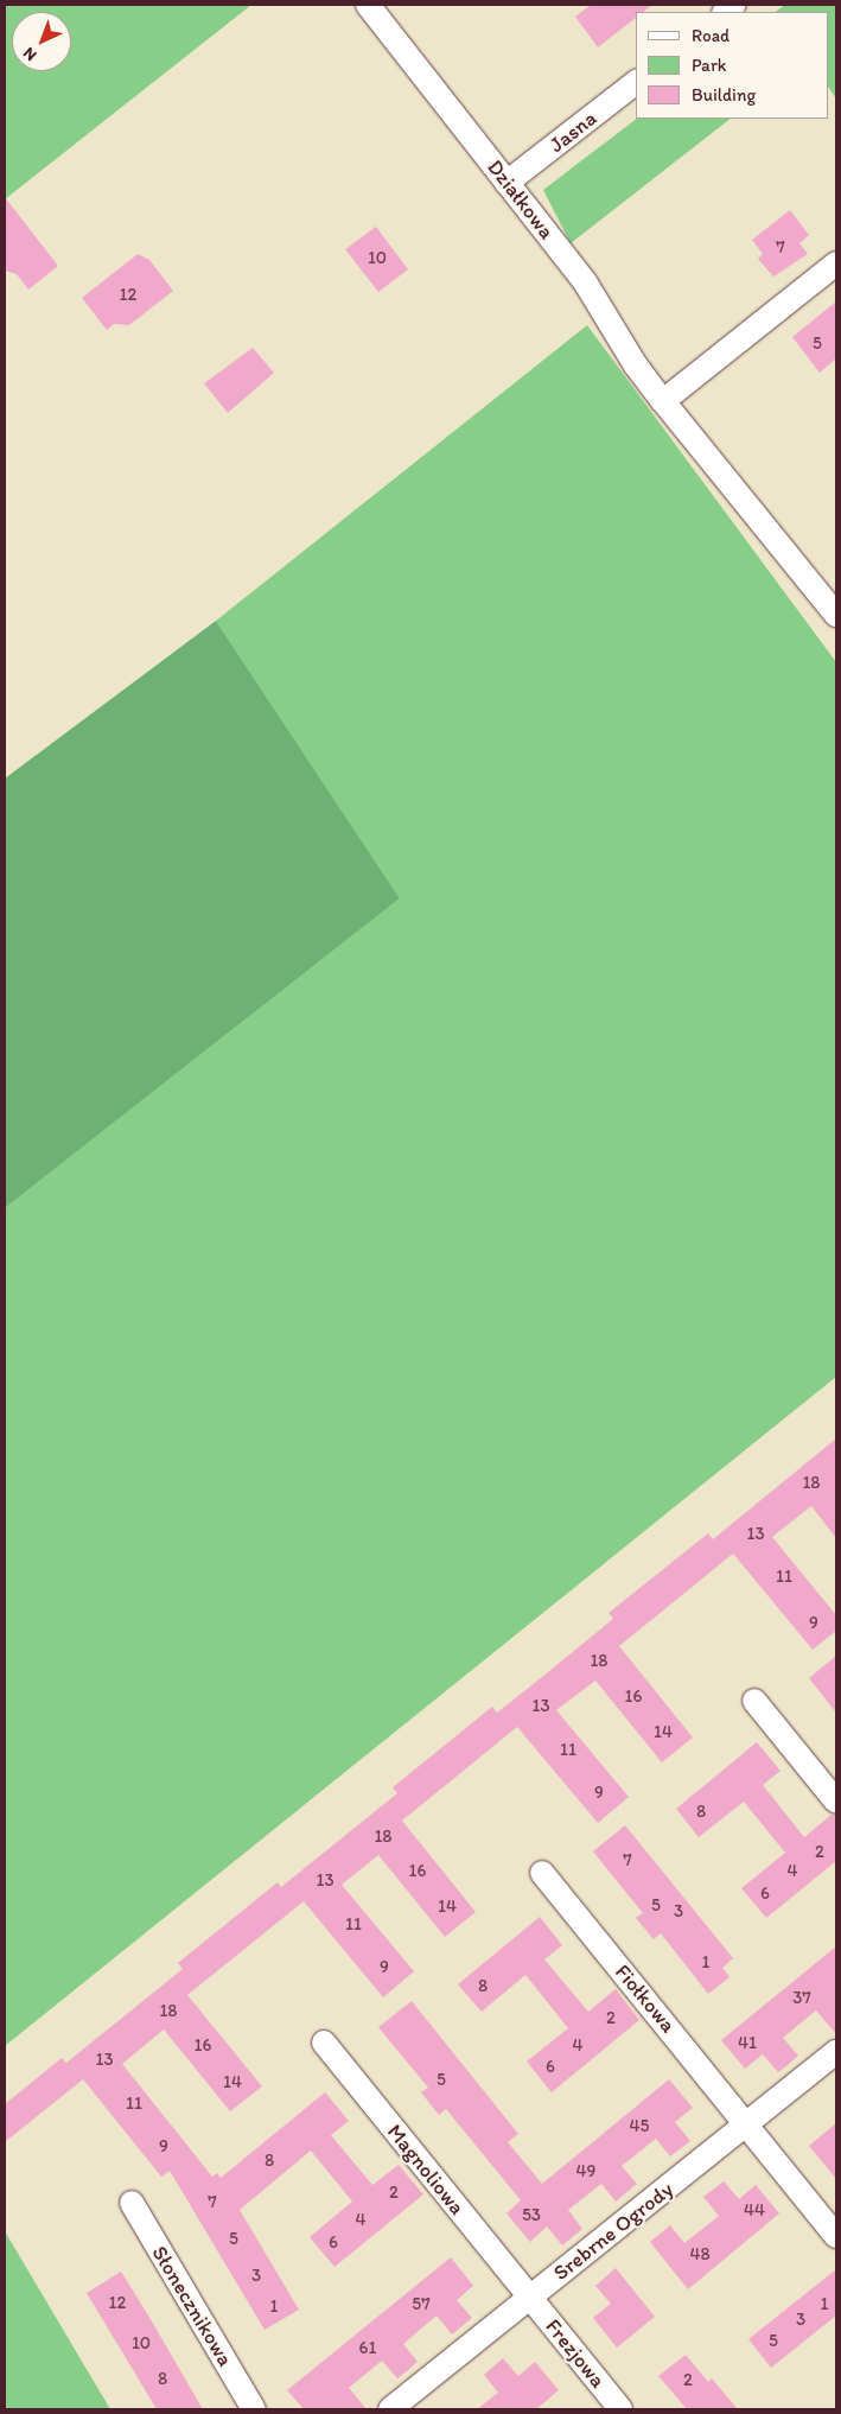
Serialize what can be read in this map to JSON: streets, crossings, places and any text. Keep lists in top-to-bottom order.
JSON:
{
  "streets": {
    "street": [
      "Jasna",
      "Działkowa",
      "Fiołkowa",
      "Magnoliowa",
      "Srebrne Ogrody",
      "Słonecznikowa",
      "Frezjowa"
    ]
  },
  "crossings": [
    ["Jasna", "Działkowa"],
    ["Fiołkowa", "Srebrne Ogrody"],
    ["Magnoliowa", "Srebrne Ogrody"],
    ["Magnoliowa", "Frezjowa"],
    ["Srebrne Ogrody", "Frezjowa"]
  ],
  "house_numbers": [
    "7",
    "10",
    "12",
    "5",
    "18",
    "13",
    "11",
    "9",
    "18",
    "16",
    "13",
    "14",
    "11",
    "9",
    "8",
    "18",
    "2",
    "7",
    "16",
    "4",
    "13",
    "6",
    "5",
    "14",
    "3",
    "11",
    "1",
    "9",
    "8",
    "37",
    "18",
    "2",
    "41",
    "16",
    "4",
    "13",
    "6",
    "5",
    "14",
    "11",
    "45",
    "9",
    "8",
    "49",
    "2",
    "7",
    "44",
    "53",
    "4",
    "5",
    "6",
    "48",
    "3",
    "12",
    "57",
    "1",
    "1",
    "3",
    "5",
    "10",
    "61",
    "8",
    "2"
  ],
  "legend": ["Road", "Park", "Building"],
  "north": "bottom left"
}
